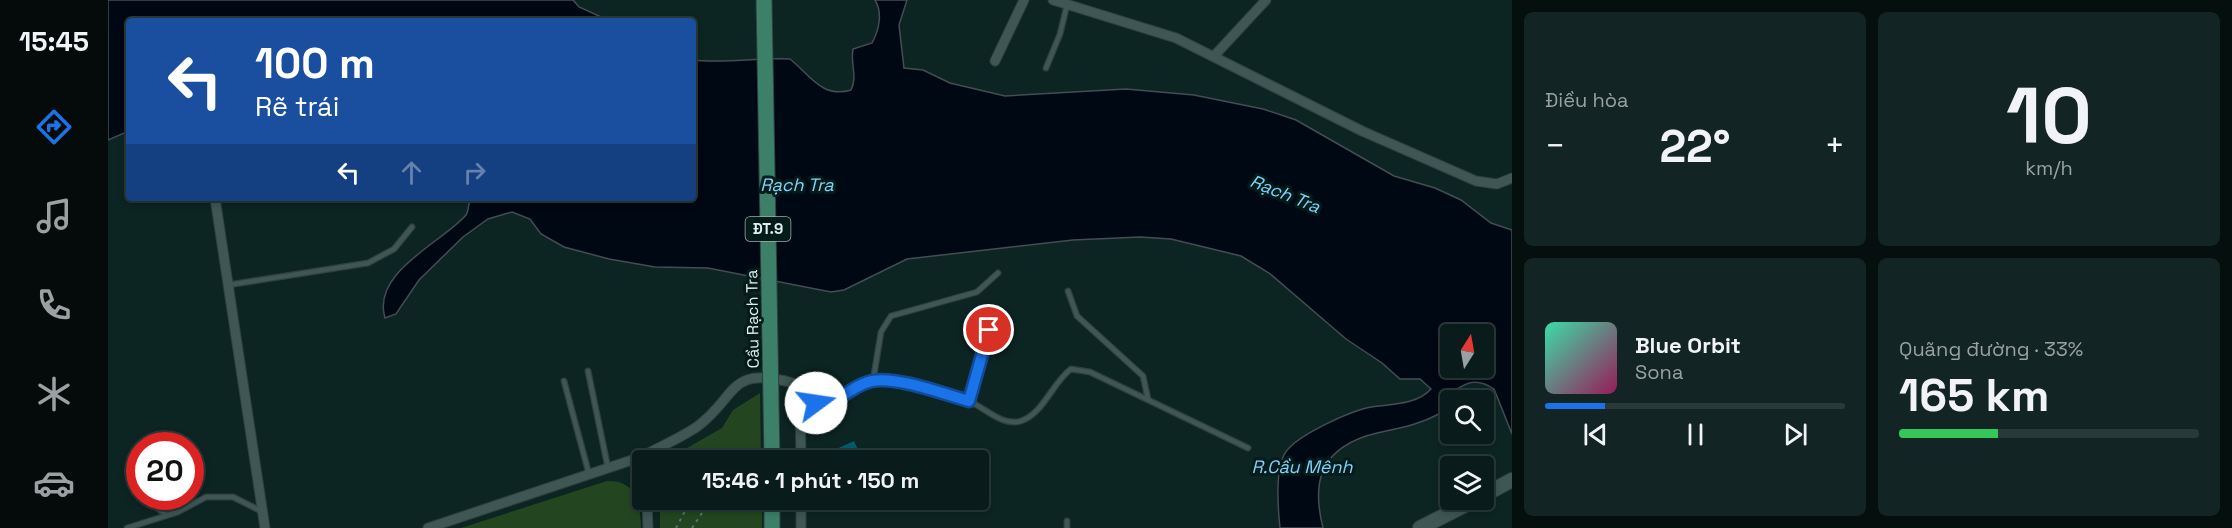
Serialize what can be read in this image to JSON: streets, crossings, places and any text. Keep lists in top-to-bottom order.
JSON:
{
  "streets": {
    "main road": ["ĐT.9", "Cầu Rạch Tra"]
  },
  "water": ["Rạch Tra", "R.Cầu Mênh"],
  "north": "top",
  "page": {
    "tabs": "15:45",
    "tile": [
      "Điều hòa",
      ["10", "km/h"],
      ["Quãng đường · 33%", "165 km"]
    ],
    "turn": ["100 m", "Rẽ trái"],
    "heat": ["−", "22°", "+"],
    "song": ["Blue Orbit", "Sona"],
    "limit": "20",
    "trip": "15:46 · 1 phút · 150 m"
  }
}
